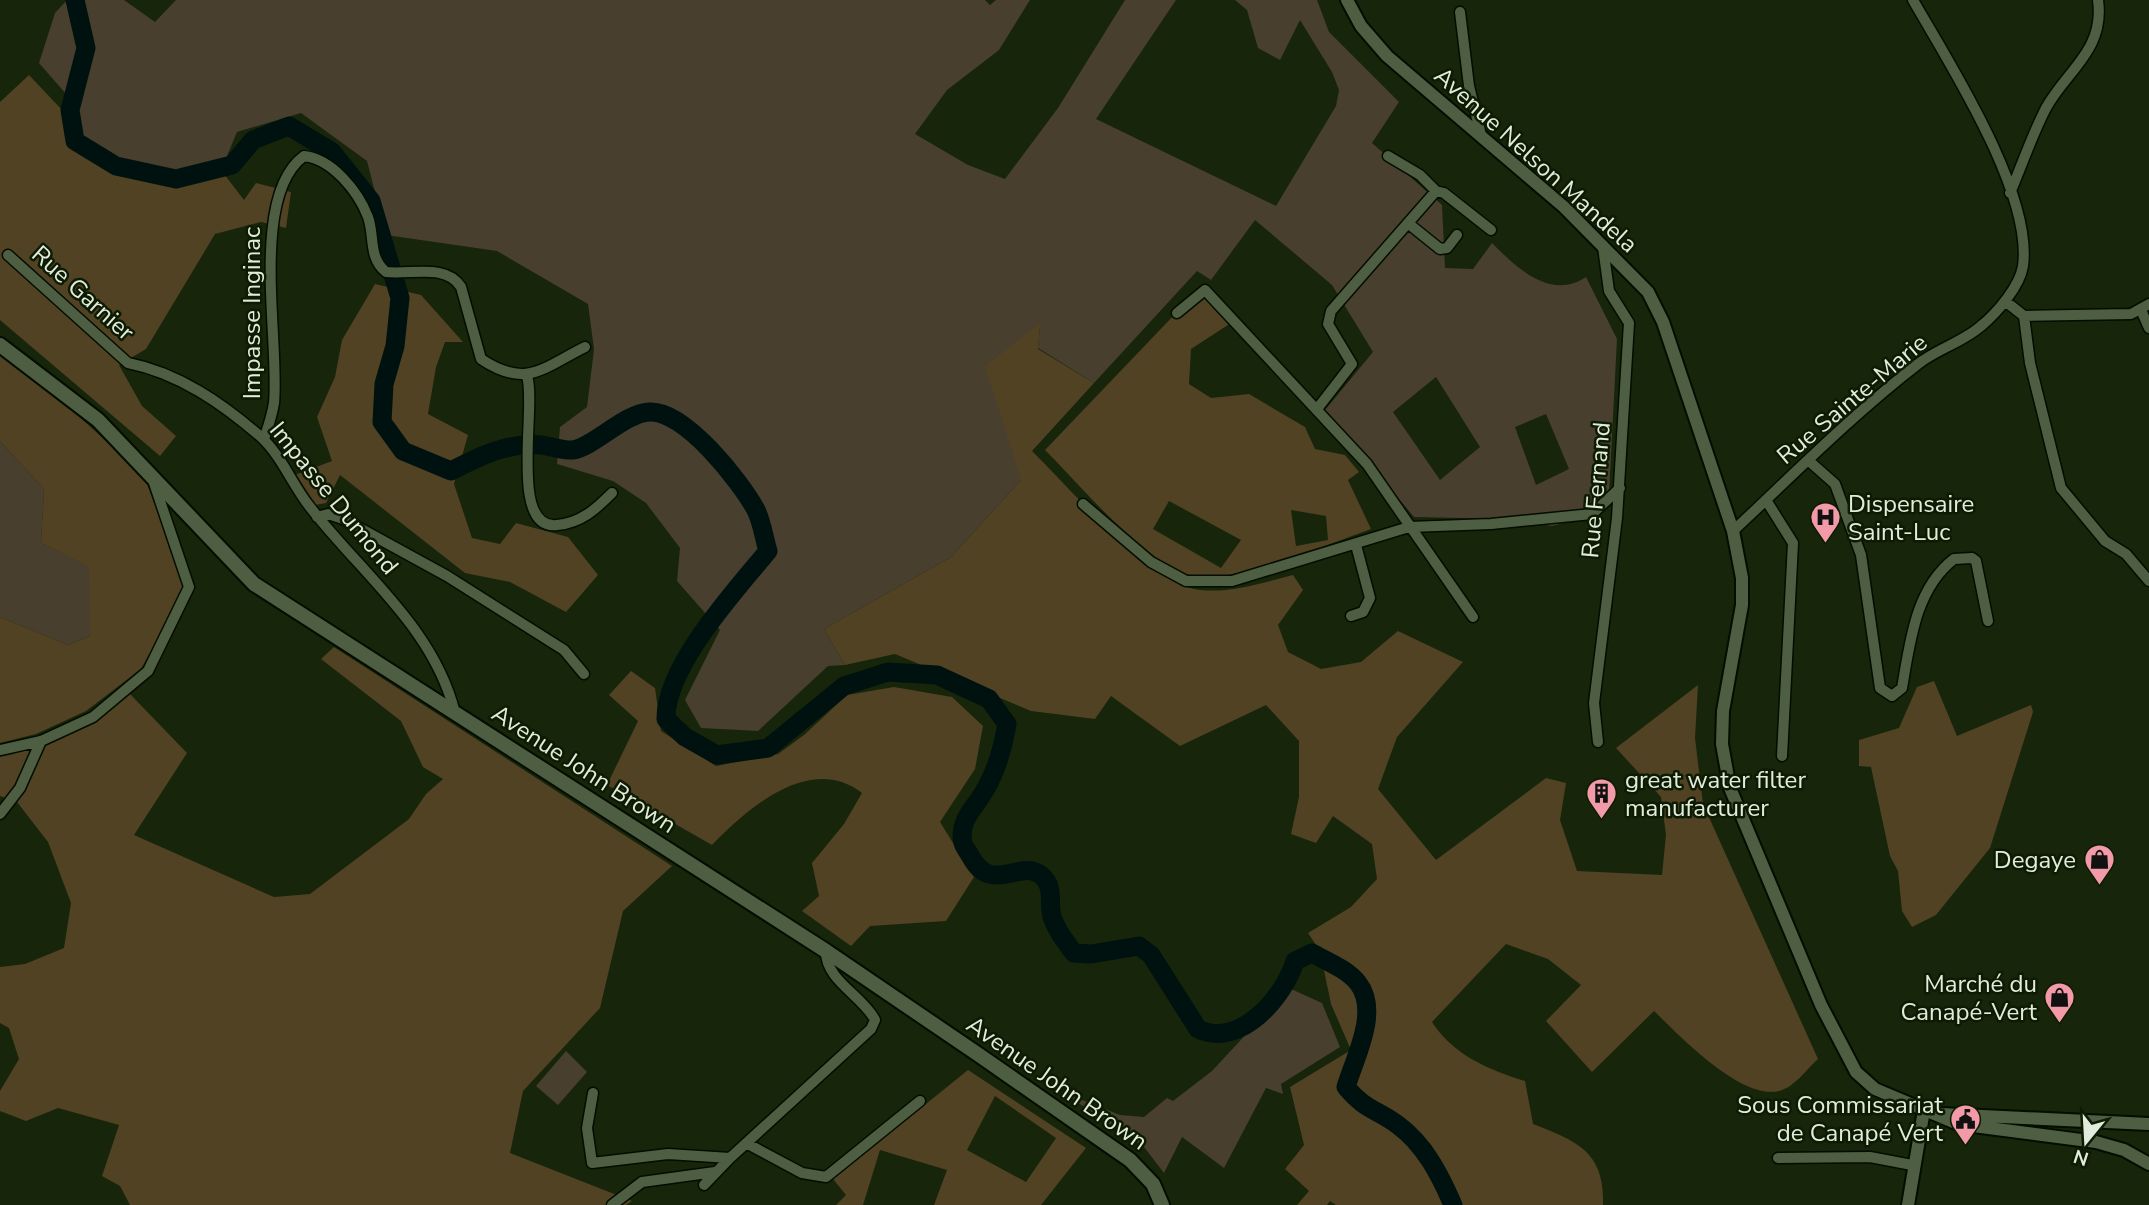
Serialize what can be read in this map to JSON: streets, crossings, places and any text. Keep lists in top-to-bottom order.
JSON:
{
  "streets": {
    "main road": ["Avenue John Brown"],
    "street": [
      "Avenue Nelson Mandela",
      "Rue Garnier",
      "Impasse Inginac",
      "Rue Sainte-Marie",
      "Rue Fernand",
      "Impasse Dumond"
    ]
  },
  "crossings": [
    ["Avenue Nelson Mandela", "Rue Sainte-Marie"],
    ["Avenue Nelson Mandela", "Rue Fernand"],
    ["Rue Garnier", "Impasse Dumond"],
    ["Impasse Inginac", "Impasse Dumond"],
    ["Impasse Dumond", "Avenue John Brown"]
  ],
  "places": {
    "hospital": ["Dispensaire Saint-Luc"],
    "building": ["great water filter manufacturer"],
    "shop": ["Degaye", "Marché du Canapé-Vert"],
    "public building": ["Sous Commissariat de Canapé Vert"]
  },
  "north": "bottom"
}
